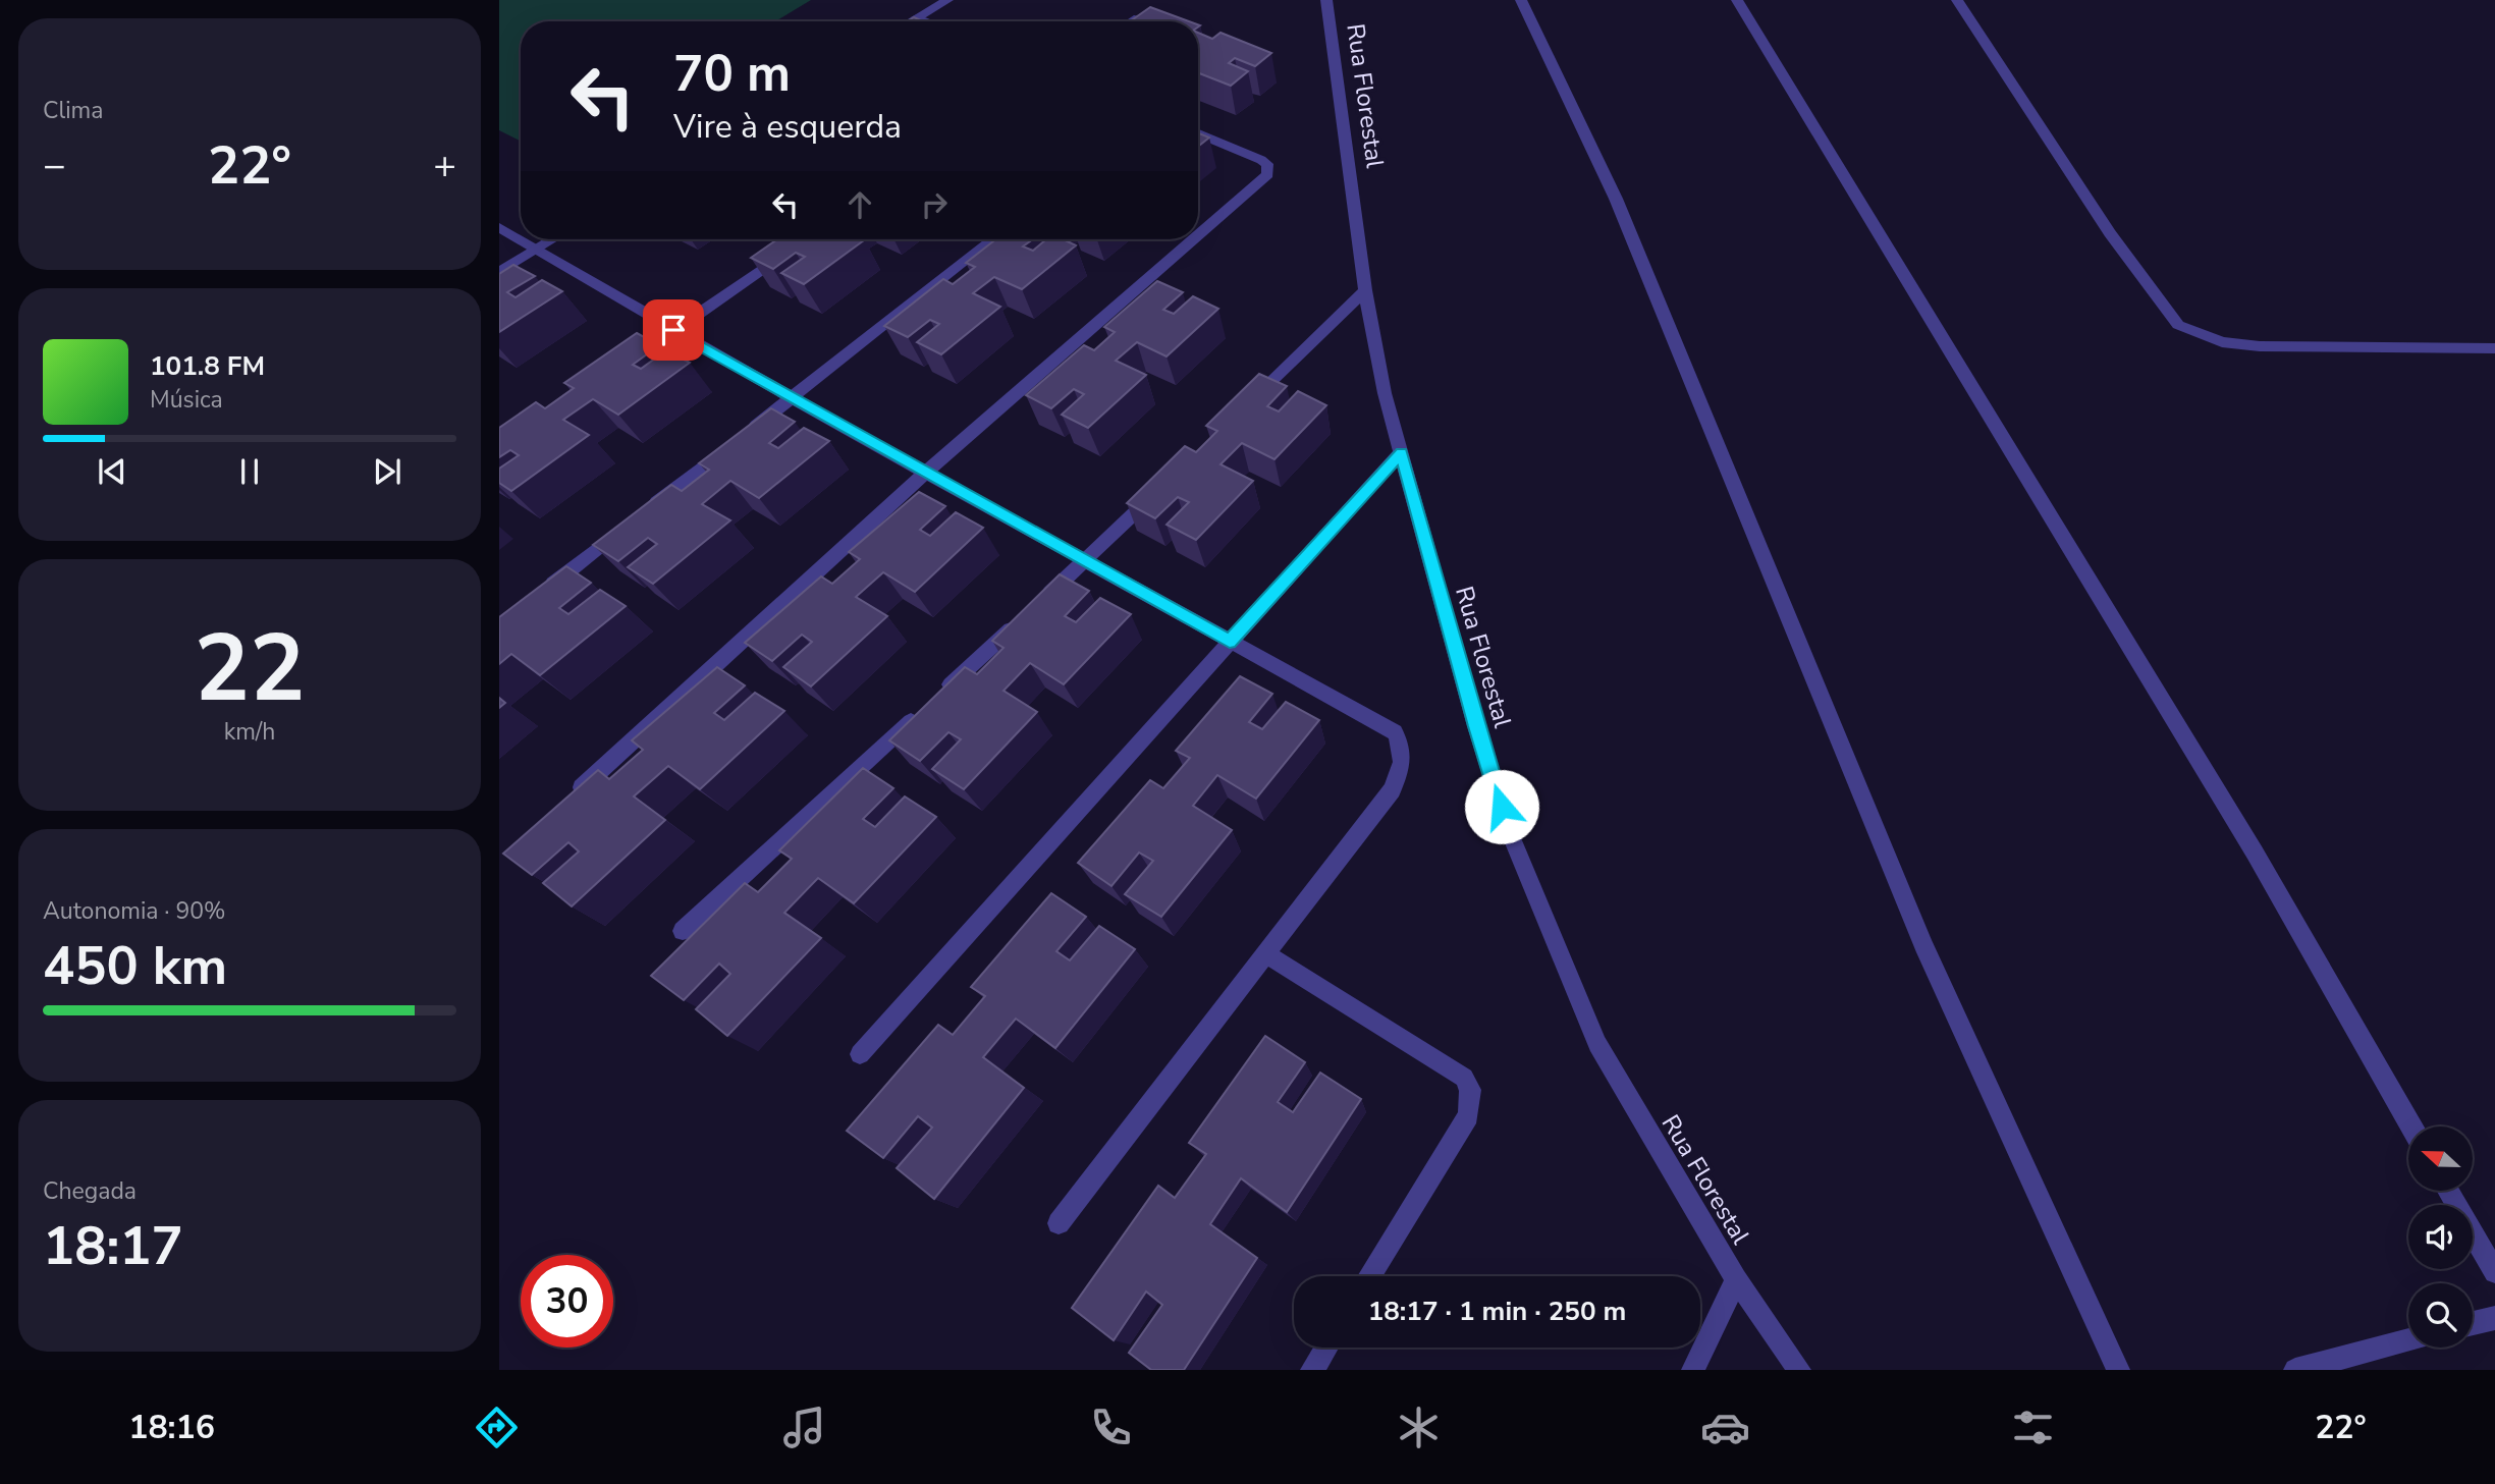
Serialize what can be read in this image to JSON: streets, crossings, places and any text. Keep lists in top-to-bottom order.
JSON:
{
  "streets": {
    "street": ["Rua Florestal"]
  },
  "north": "left",
  "page": {
    "tile": [
      "Clima",
      ["22", "km/h"],
      ["Autonomia · 90%", "450 km"],
      ["Chegada", "18:17"]
    ],
    "turn": ["70 m", "Vire à esquerda"],
    "heat": ["−", "22°", "+"],
    "song": ["101.8 FM", "Música"],
    "limit": "30",
    "trip": "18:17 · 1 min · 250 m",
    "tabs": ["18:16", "22°"]
  }
}
